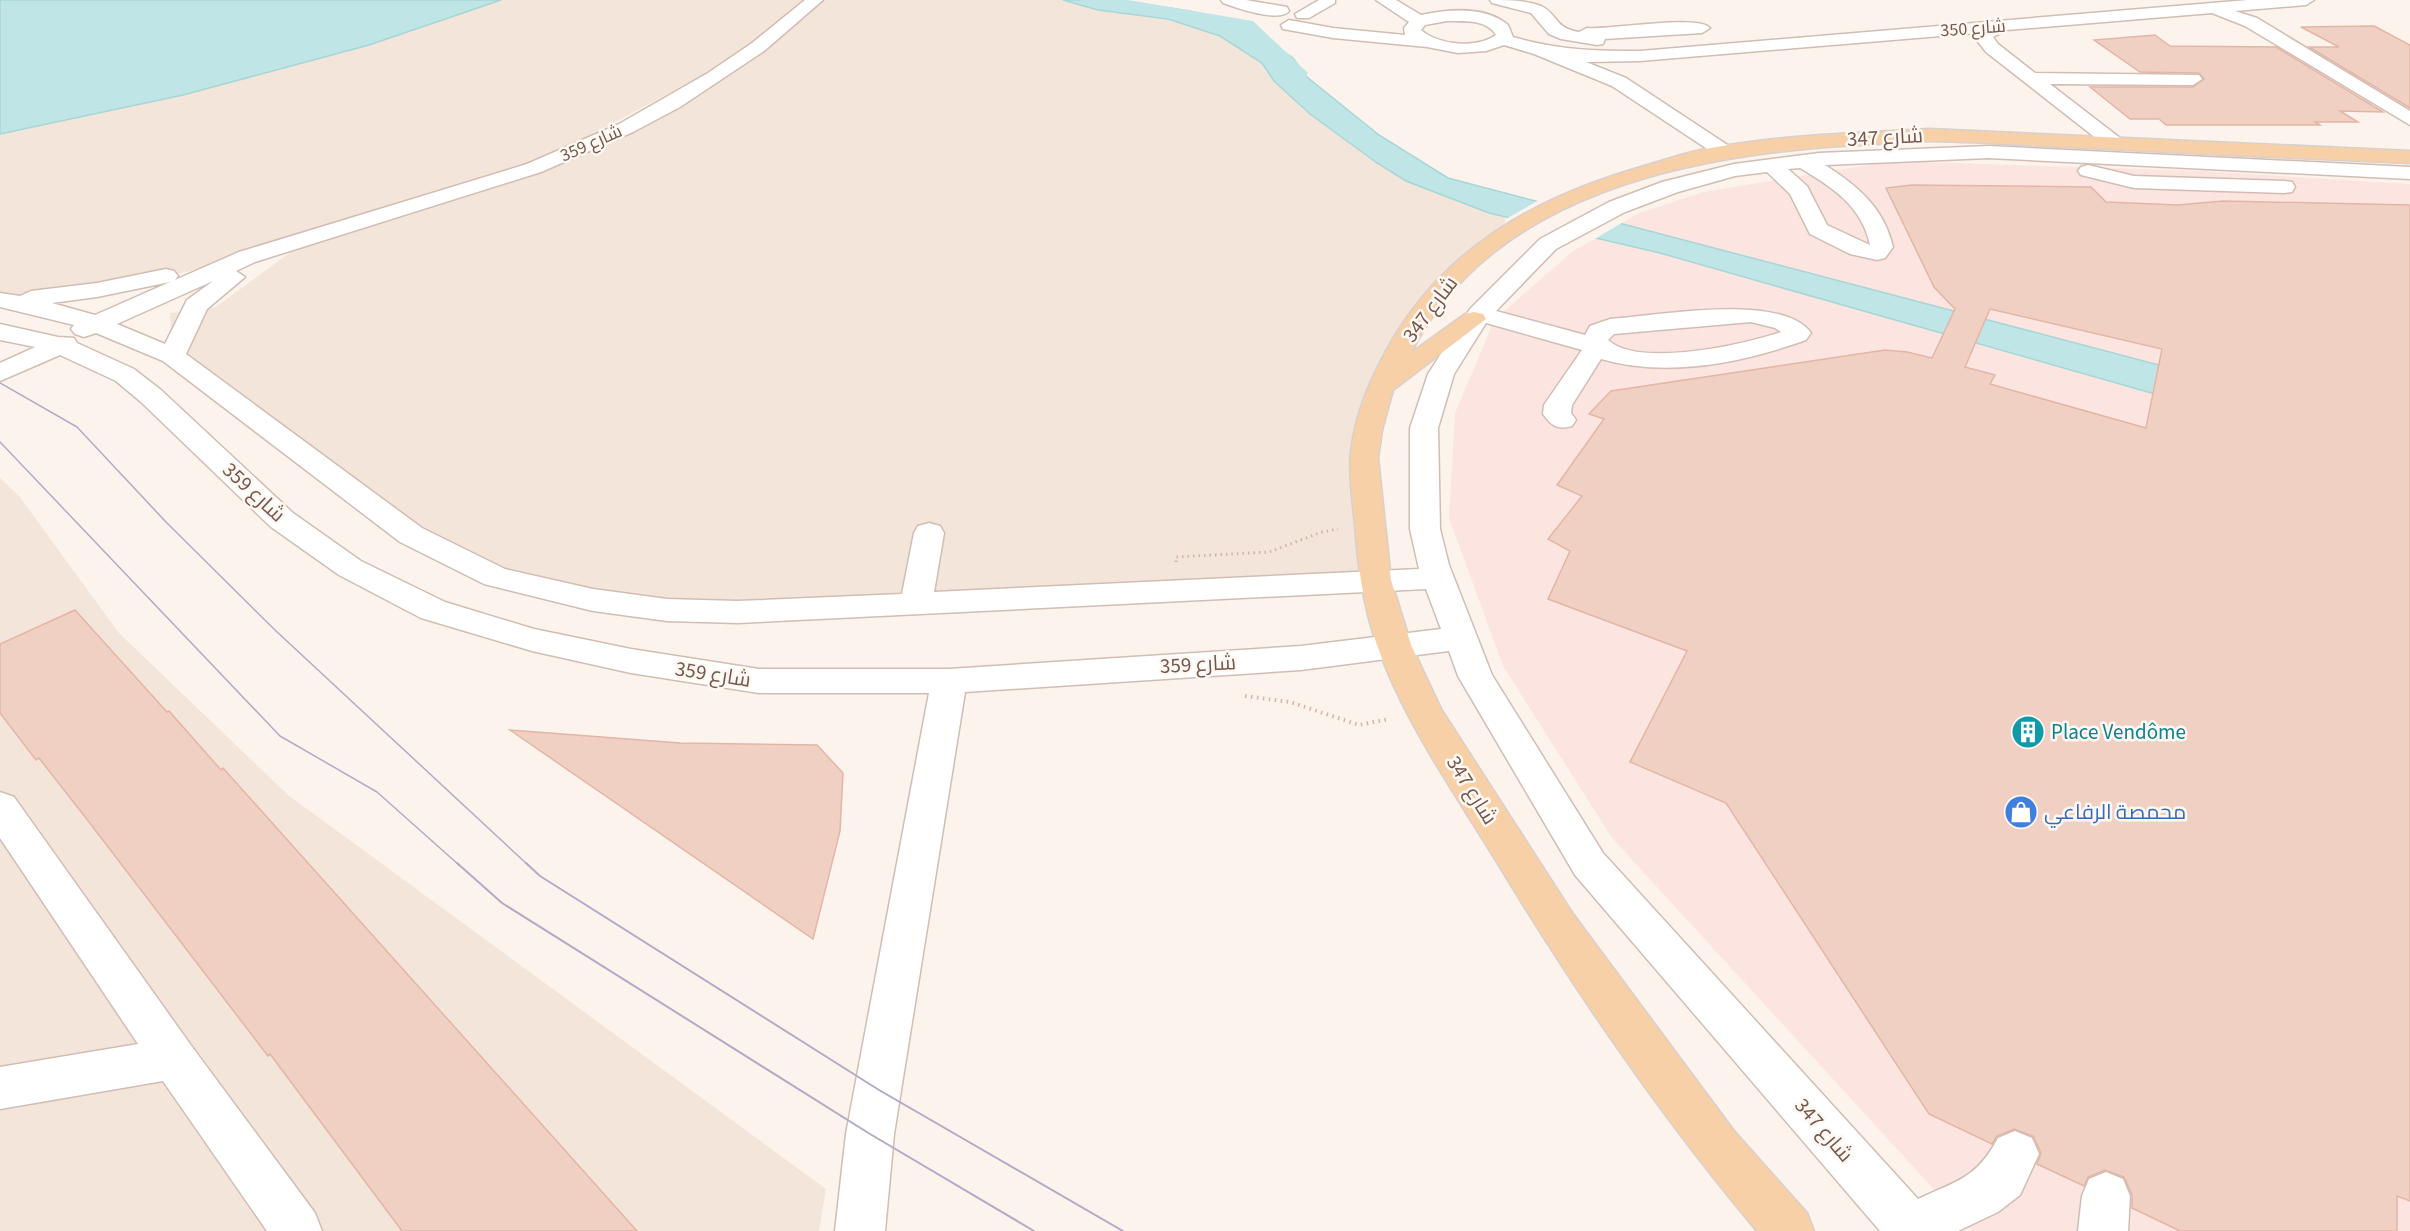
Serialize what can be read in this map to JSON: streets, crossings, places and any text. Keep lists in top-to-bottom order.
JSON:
{
  "streets": {
    "main road": ["شارع 347"],
    "street": ["شارع 350", "شارع 359"]
  },
  "crossings": [
    ["شارع 347", "شارع 359"]
  ],
  "places": {
    "building": ["Place Vendôme"],
    "shop": ["محمصة الرفاعي"]
  }
}
